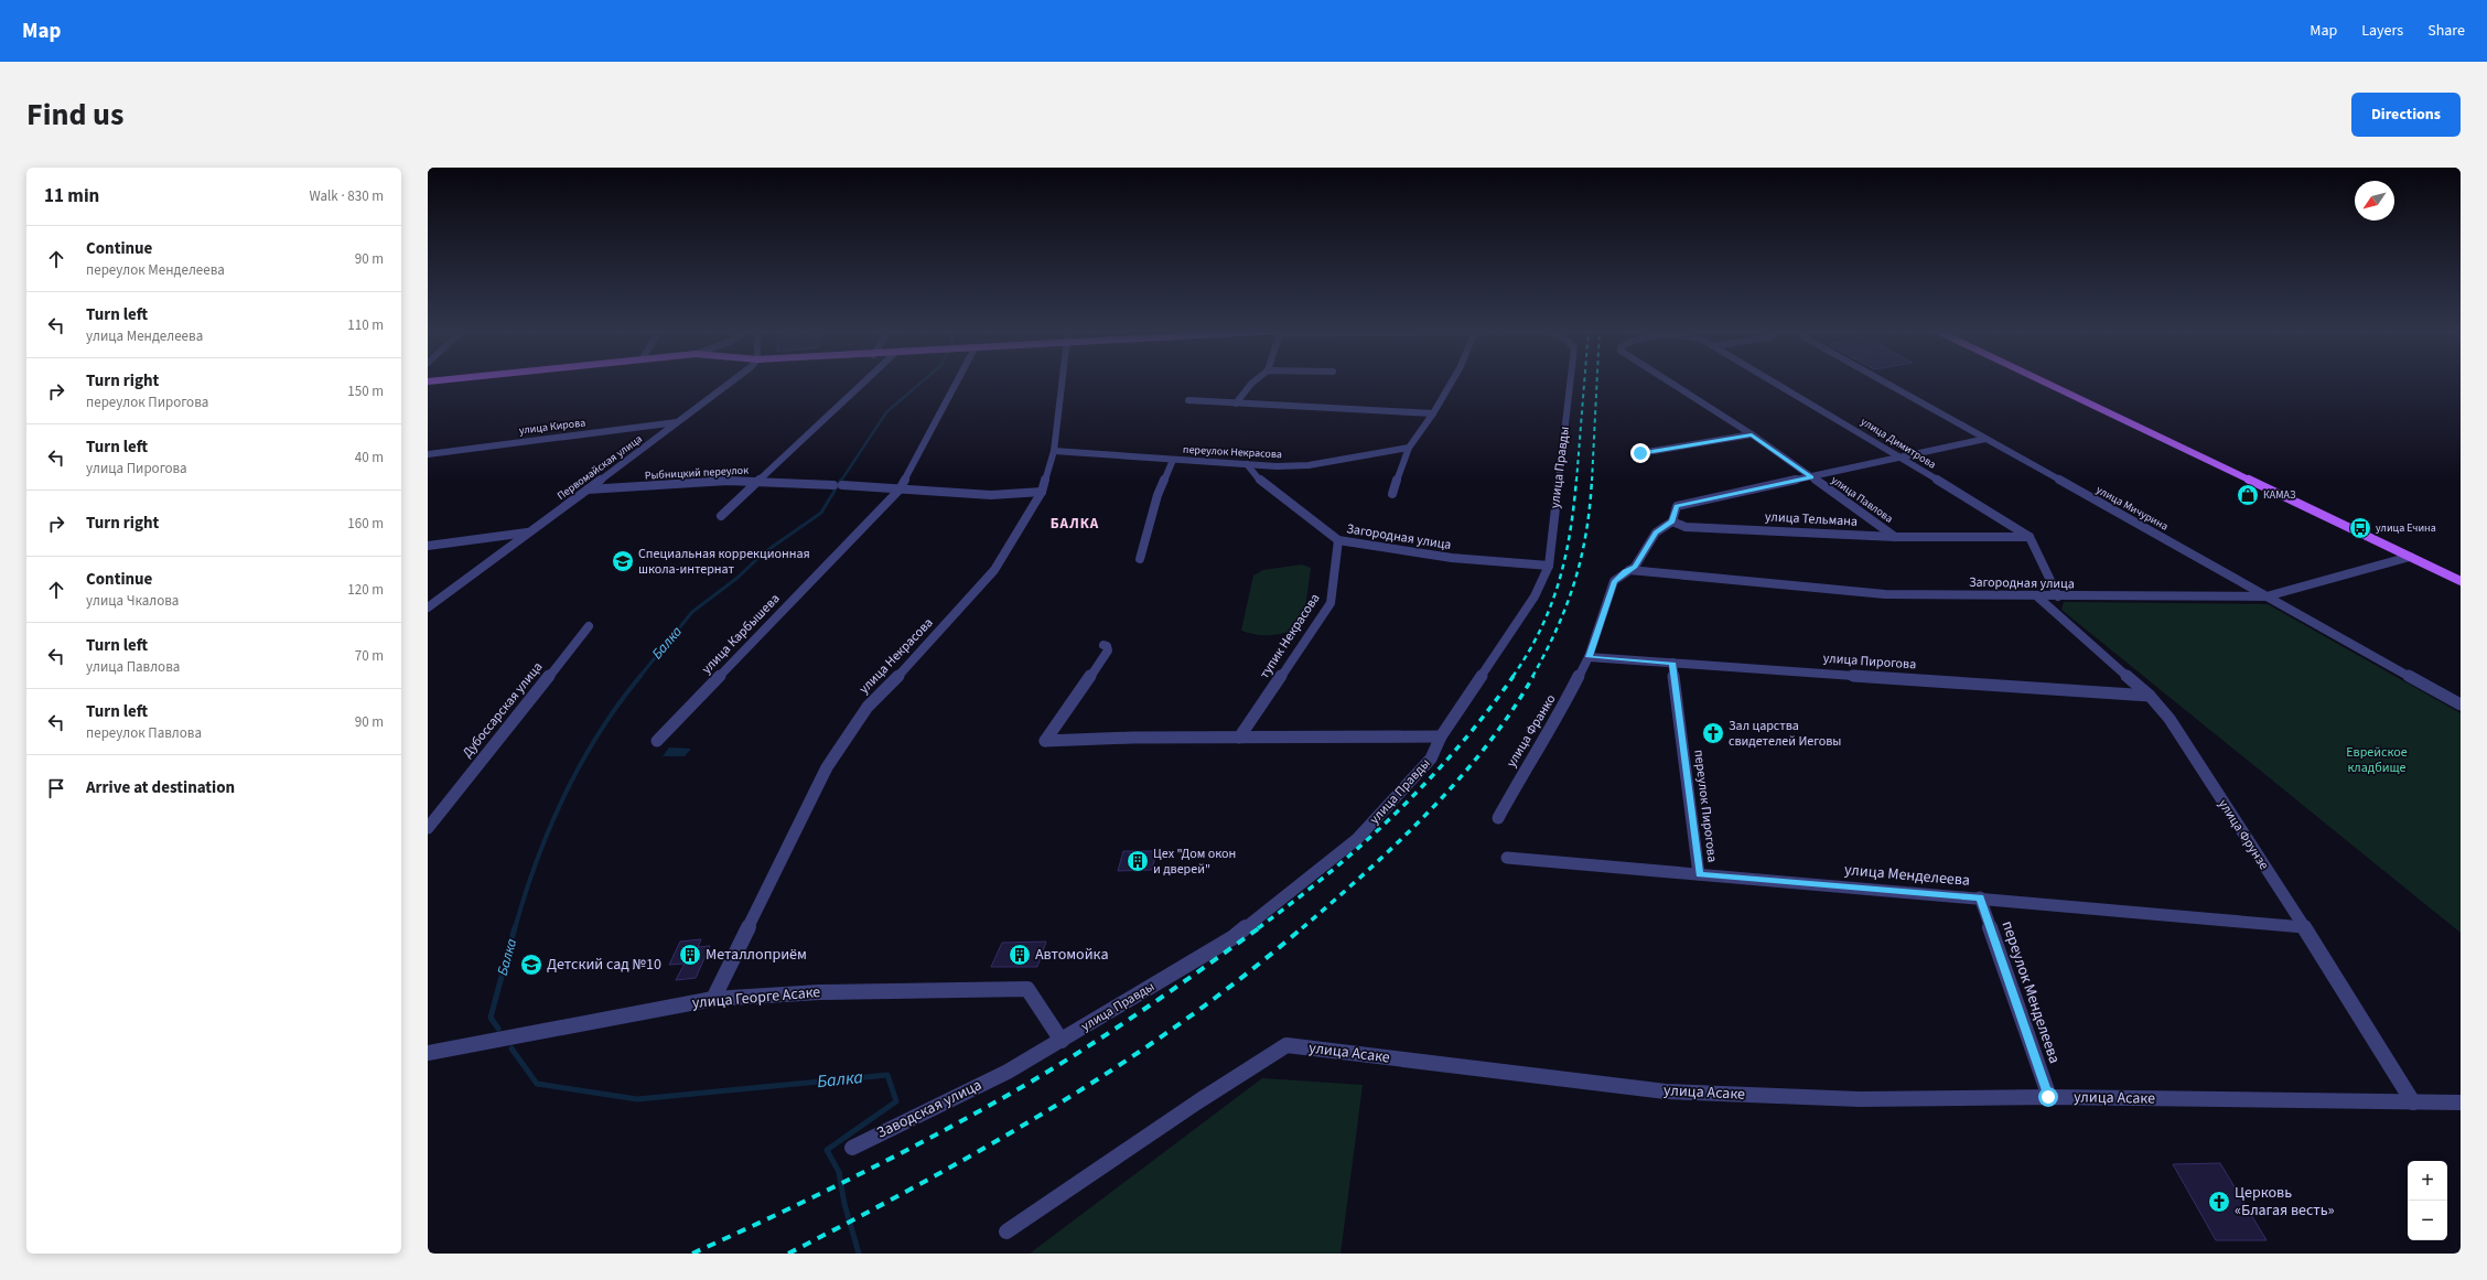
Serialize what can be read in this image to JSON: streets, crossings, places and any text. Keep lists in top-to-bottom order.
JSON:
{
  "streets": {
    "street": [
      "улица Кирова",
      "улица Димитрова",
      "переулок Некрасова",
      "Первомайская улица",
      "улица Правды",
      "Рыбницкий переулок",
      "улица Павлова",
      "улица Мичурина",
      "улица Тельмана",
      "Загородная улица",
      "улица Карбышева",
      "тупик Некрасова",
      "улица Некрасова",
      "улица Пирогова",
      "Дубоссарская улица",
      "улица Франко",
      "переулок Пирогова",
      "улица Фрунзе",
      "улица Менделеева",
      "переулок Менделеева",
      "улица Георге Асаке",
      "улица Асаке",
      "Заводская улица"
    ]
  },
  "crossings": [
    ["улица Кирова", "Первомайская улица"],
    ["улица Димитрова", "улица Тельмана"],
    ["переулок Некрасова", "Загородная улица"],
    ["переулок Некрасова", "улица Некрасова"],
    ["Первомайская улица", "Рыбницкий переулок"],
    ["улица Правды", "Загородная улица"],
    ["улица Правды", "улица Георге Асаке"],
    ["улица Правды", "Заводская улица"],
    ["Рыбницкий переулок", "улица Карбышева"],
    ["Рыбницкий переулок", "улица Некрасова"],
    ["улица Павлова", "улица Тельмана"],
    ["улица Мичурина", "Загородная улица"],
    ["улица Тельмана", "улица Франко"],
    ["Загородная улица", "тупик Некрасова"],
    ["Загородная улица", "улица Франко"],
    ["Загородная улица", "улица Фрунзе"],
    ["улица Некрасова", "улица Георге Асаке"],
    ["улица Пирогова", "улица Франко"],
    ["улица Пирогова", "переулок Пирогова"],
    ["улица Пирогова", "улица Фрунзе"],
    ["переулок Пирогова", "улица Менделеева"],
    ["улица Фрунзе", "улица Менделеева"],
    ["улица Фрунзе", "улица Асаке"],
    ["улица Менделеева", "переулок Менделеева"],
    ["переулок Менделеева", "улица Асаке"]
  ],
  "districts": ["БАЛКА"],
  "water": ["Балка"],
  "parks": ["Еврейское кладбище"],
  "places": {
    "shop": ["КАМАЗ"],
    "bus stop": ["улица Ечина"],
    "school or university": ["Специальная коррекционная школа-интернат", "Детский сад №10"],
    "church": ["Зал царства свидетелей Иеговы", "Церковь «Благая весть»"],
    "building": ["Цех \"Дом окон и дверей\"", "Металлоприём", "Автомойка"]
  },
  "north": "bottom left",
  "page": {
    "header": "Map",
    "nav": ["Map", "Layers", "Share"],
    "title": "Find us",
    "buttons": "Directions",
    "heading": ["11 min", "Walk · 830 m"],
    "list": [
      ["Continue", "переулок Менделеева", "90 m"],
      ["Turn left", "улица Менделеева", "110 m"],
      ["Turn right", "переулок Пирогова", "150 m"],
      ["Turn left", "улица Пирогова", "40 m"],
      ["Turn right", "160 m"],
      ["Continue", "улица Чкалова", "120 m"],
      ["Turn left", "улица Павлова", "70 m"],
      ["Turn left", "переулок Павлова", "90 m"],
      "Arrive at destination"
    ],
    "map_buttons": ["+", "−"]
  }
}
